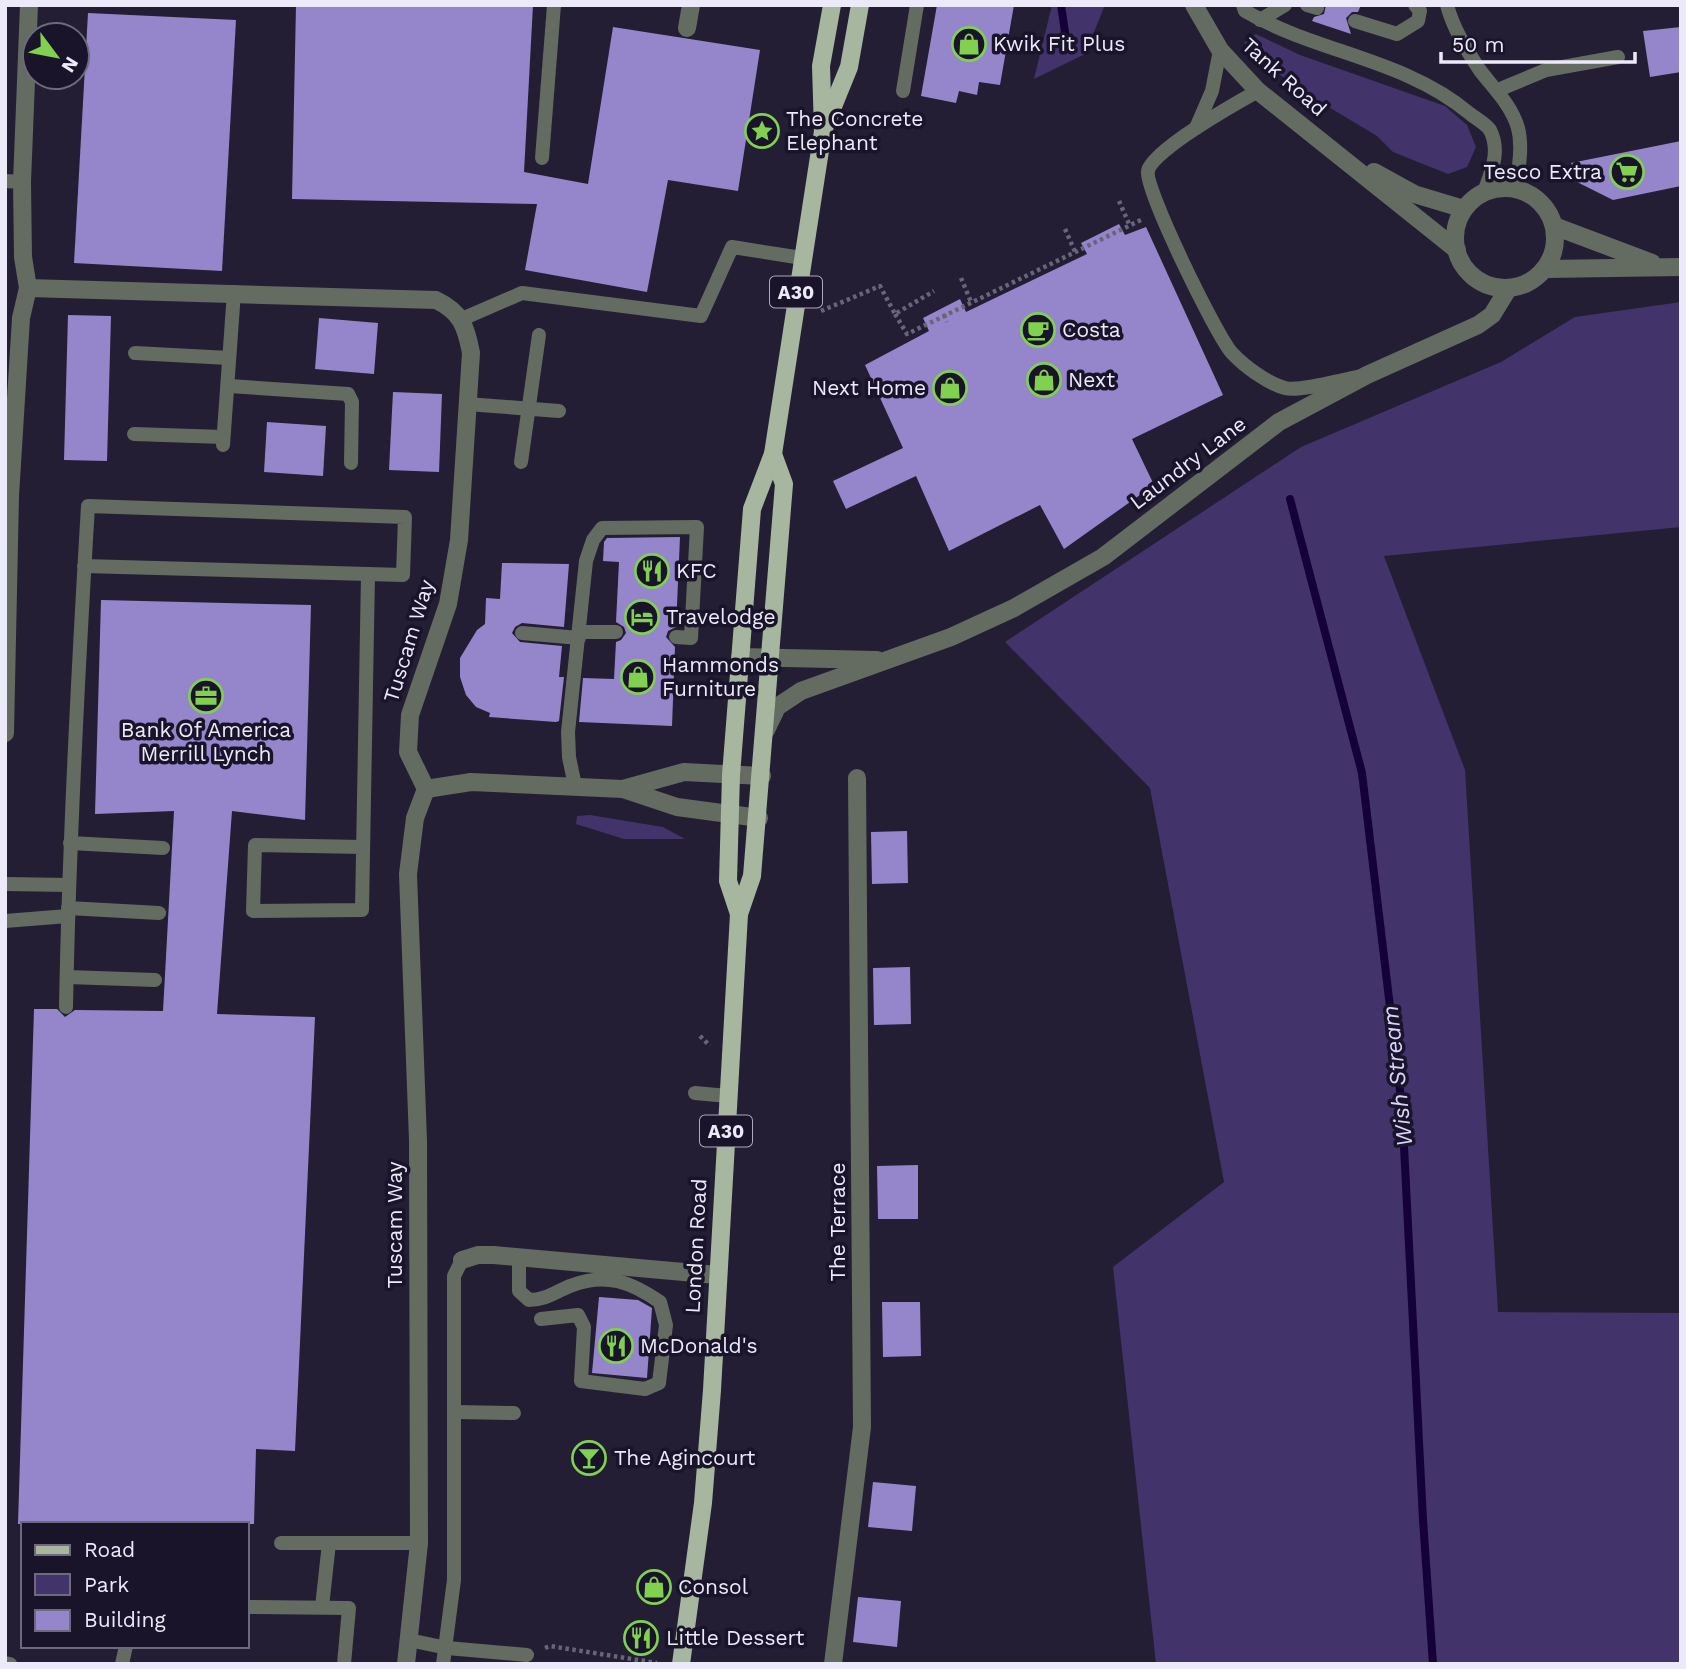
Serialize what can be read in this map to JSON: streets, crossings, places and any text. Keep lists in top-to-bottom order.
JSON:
{
  "streets": {
    "main road": ["A30", "London Road"],
    "street": [
      "Tank Road",
      "Laundry Lane",
      "Tuscam Way",
      "The Terrace"
    ]
  },
  "crossings": [
    ["Tank Road", "Laundry Lane"],
    ["Laundry Lane", "London Road"]
  ],
  "water": ["Wish Stream"],
  "places": {
    "shop": [
      "Kwik Fit Plus",
      "Next",
      "Next Home",
      "Hammonds Furniture",
      "Consol"
    ],
    "place": ["The Concrete Elephant"],
    "supermarket": ["Tesco Extra"],
    "cafe": ["Costa"],
    "restaurant": ["KFC", "McDonald's", "Little Dessert"],
    "hotel": ["Travelodge"],
    "office": ["Bank Of America Merrill Lynch"],
    "bar": ["The Agincourt"]
  },
  "legend": ["Road", "Park", "Building"],
  "scale_bar": "50 m",
  "north": "bottom right"
}
